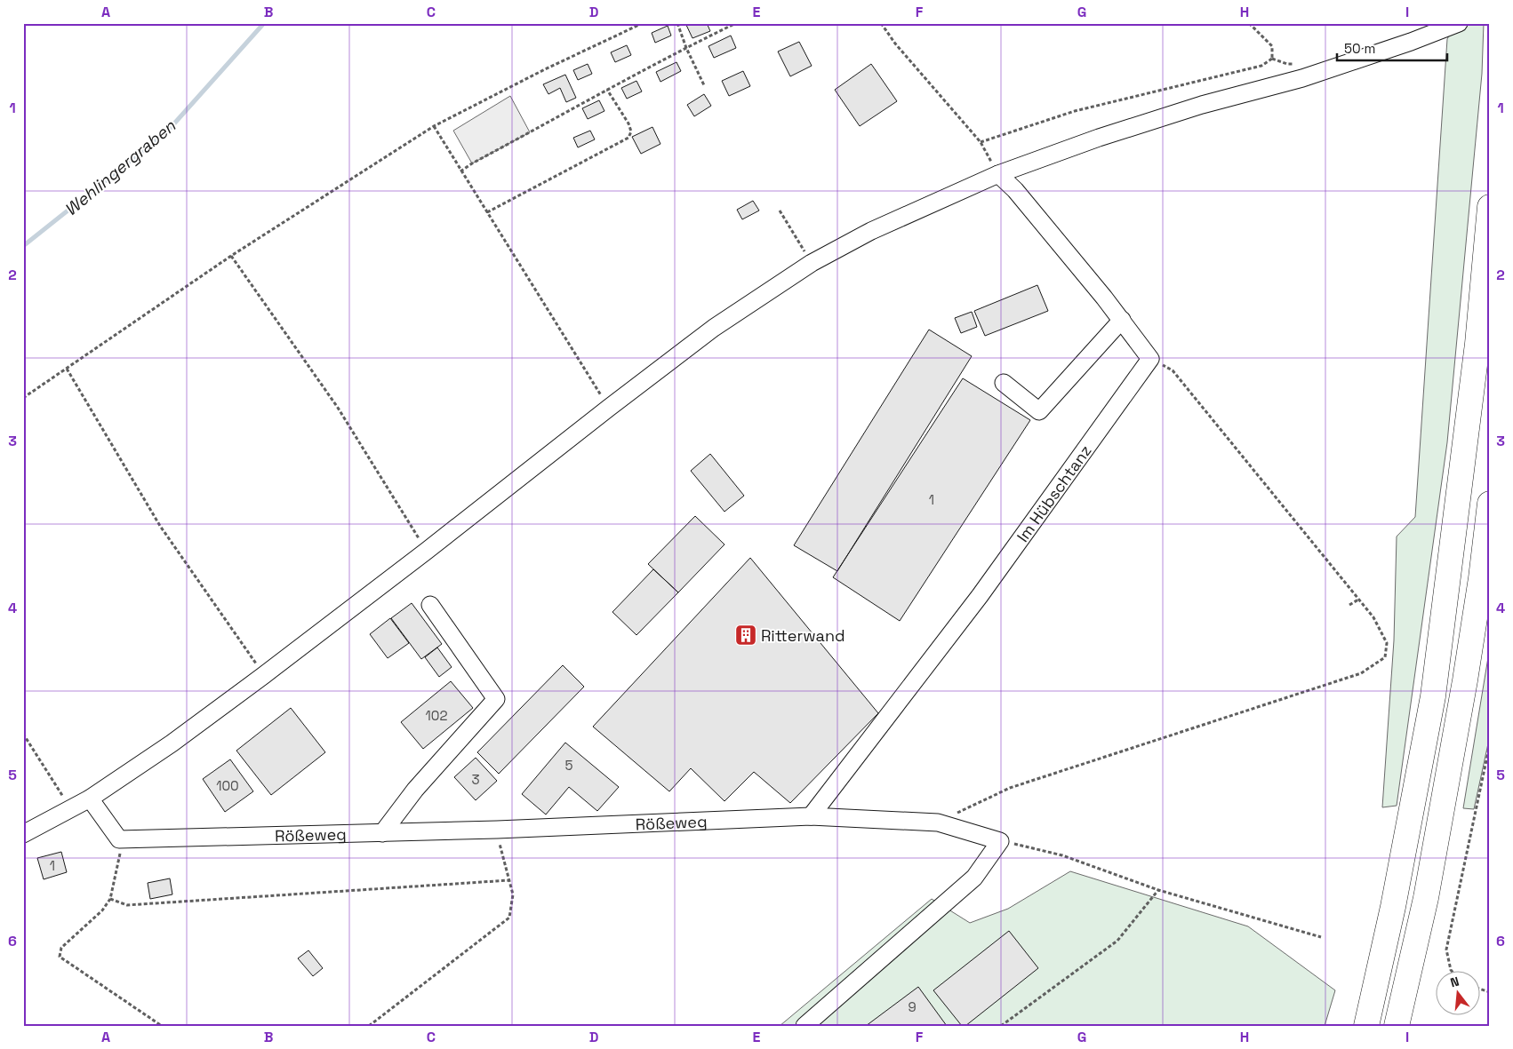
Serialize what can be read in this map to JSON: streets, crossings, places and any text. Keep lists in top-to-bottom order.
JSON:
{
  "streets": {
    "street": ["Im Hübschtanz", "Rößeweg"]
  },
  "crossings": [
    ["Im Hübschtanz", "Rößeweg"]
  ],
  "water": ["Wehlingergraben"],
  "places": {
    "building": ["Ritterwand"]
  },
  "house_numbers": [
    "1",
    "102",
    "5",
    "3",
    "100",
    "1",
    "9"
  ],
  "scale_bar": "50 m",
  "north": "top",
  "grid": {
    "columns": [
      "A",
      "B",
      "C",
      "D",
      "E",
      "F",
      "G",
      "H",
      "I"
    ],
    "rows": [
      "1",
      "2",
      "3",
      "4",
      "5",
      "6"
    ]
  }
}
